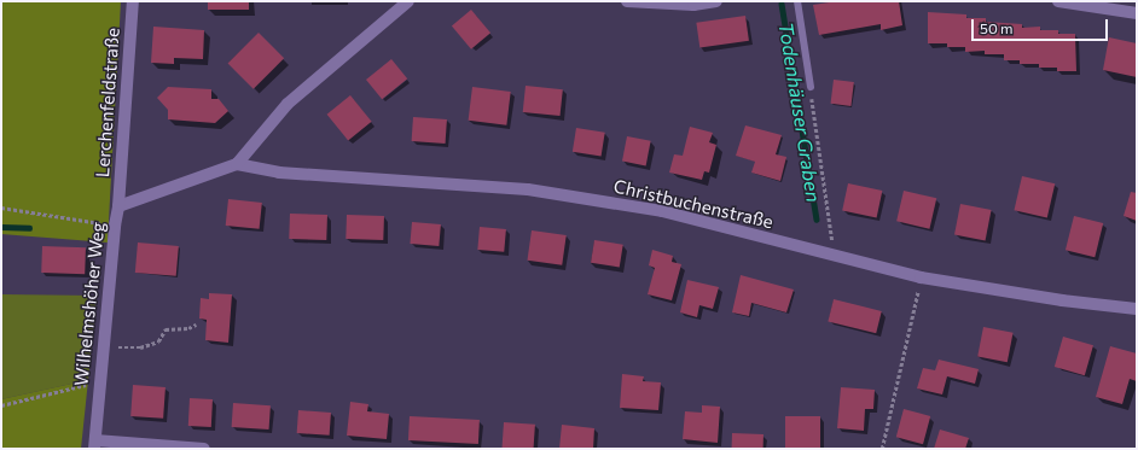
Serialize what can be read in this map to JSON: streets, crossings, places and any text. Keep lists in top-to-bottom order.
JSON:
{
  "streets": {
    "street": ["Lerchenfeldstraße", "Christbuchenstraße", "Wilhelmshöher Weg"]
  },
  "crossings": [
    ["Lerchenfeldstraße", "Wilhelmshöher Weg"],
    ["Christbuchenstraße", "Wilhelmshöher Weg"]
  ],
  "water": ["Todenhäuser Graben"],
  "scale_bar": "50 m"
}
